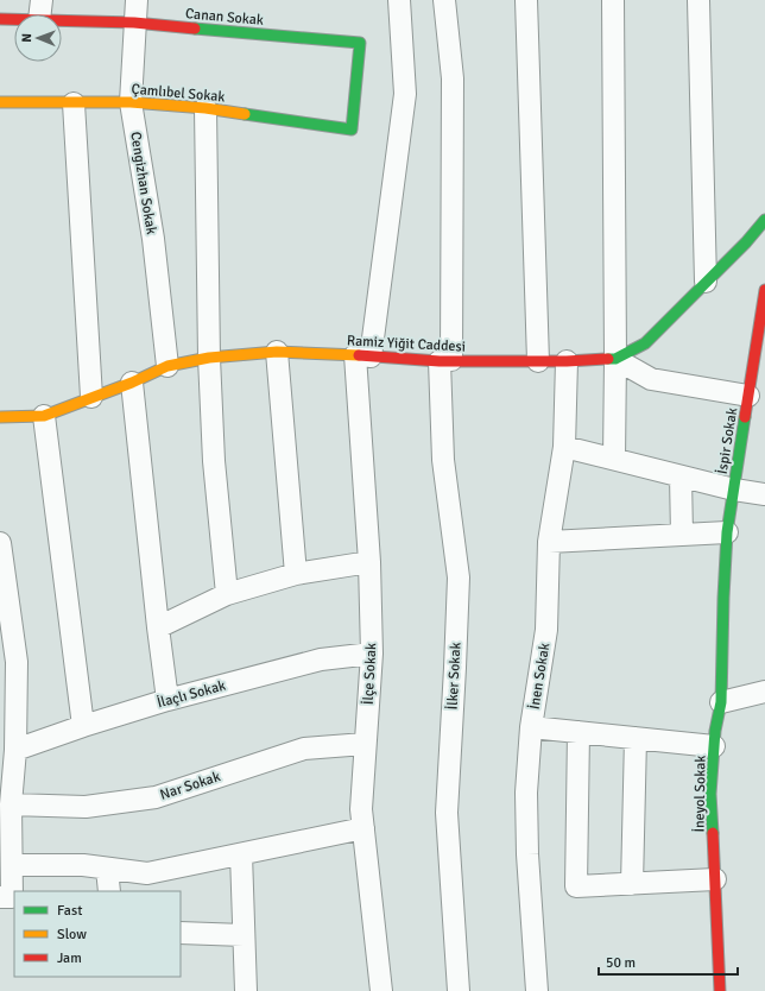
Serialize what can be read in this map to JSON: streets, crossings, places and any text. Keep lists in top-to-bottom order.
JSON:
{
  "streets": {
    "street": [
      "Canan Sokak",
      "Çamlıbel Sokak",
      "Cengizhan Sokak",
      "Ramiz Yiğit Caddesi",
      "İspir Sokak",
      "İlçe Sokak",
      "İlker Sokak",
      "İnen Sokak",
      "İlaçlı Sokak",
      "Nar Sokak",
      "İneyol Sokak"
    ]
  },
  "crossings": [
    ["Canan Sokak", "Çamlıbel Sokak"],
    ["Canan Sokak", "Cengizhan Sokak"],
    ["Çamlıbel Sokak", "Cengizhan Sokak"],
    ["Cengizhan Sokak", "Ramiz Yiğit Caddesi"],
    ["Ramiz Yiğit Caddesi", "İlçe Sokak"],
    ["Ramiz Yiğit Caddesi", "İlker Sokak"],
    ["Ramiz Yiğit Caddesi", "İnen Sokak"],
    ["İspir Sokak", "İneyol Sokak"],
    ["İlçe Sokak", "İlaçlı Sokak"],
    ["İlçe Sokak", "Nar Sokak"]
  ],
  "legend": ["Fast", "Slow", "Jam"],
  "scale_bar": "50 m",
  "north": "left"
}
